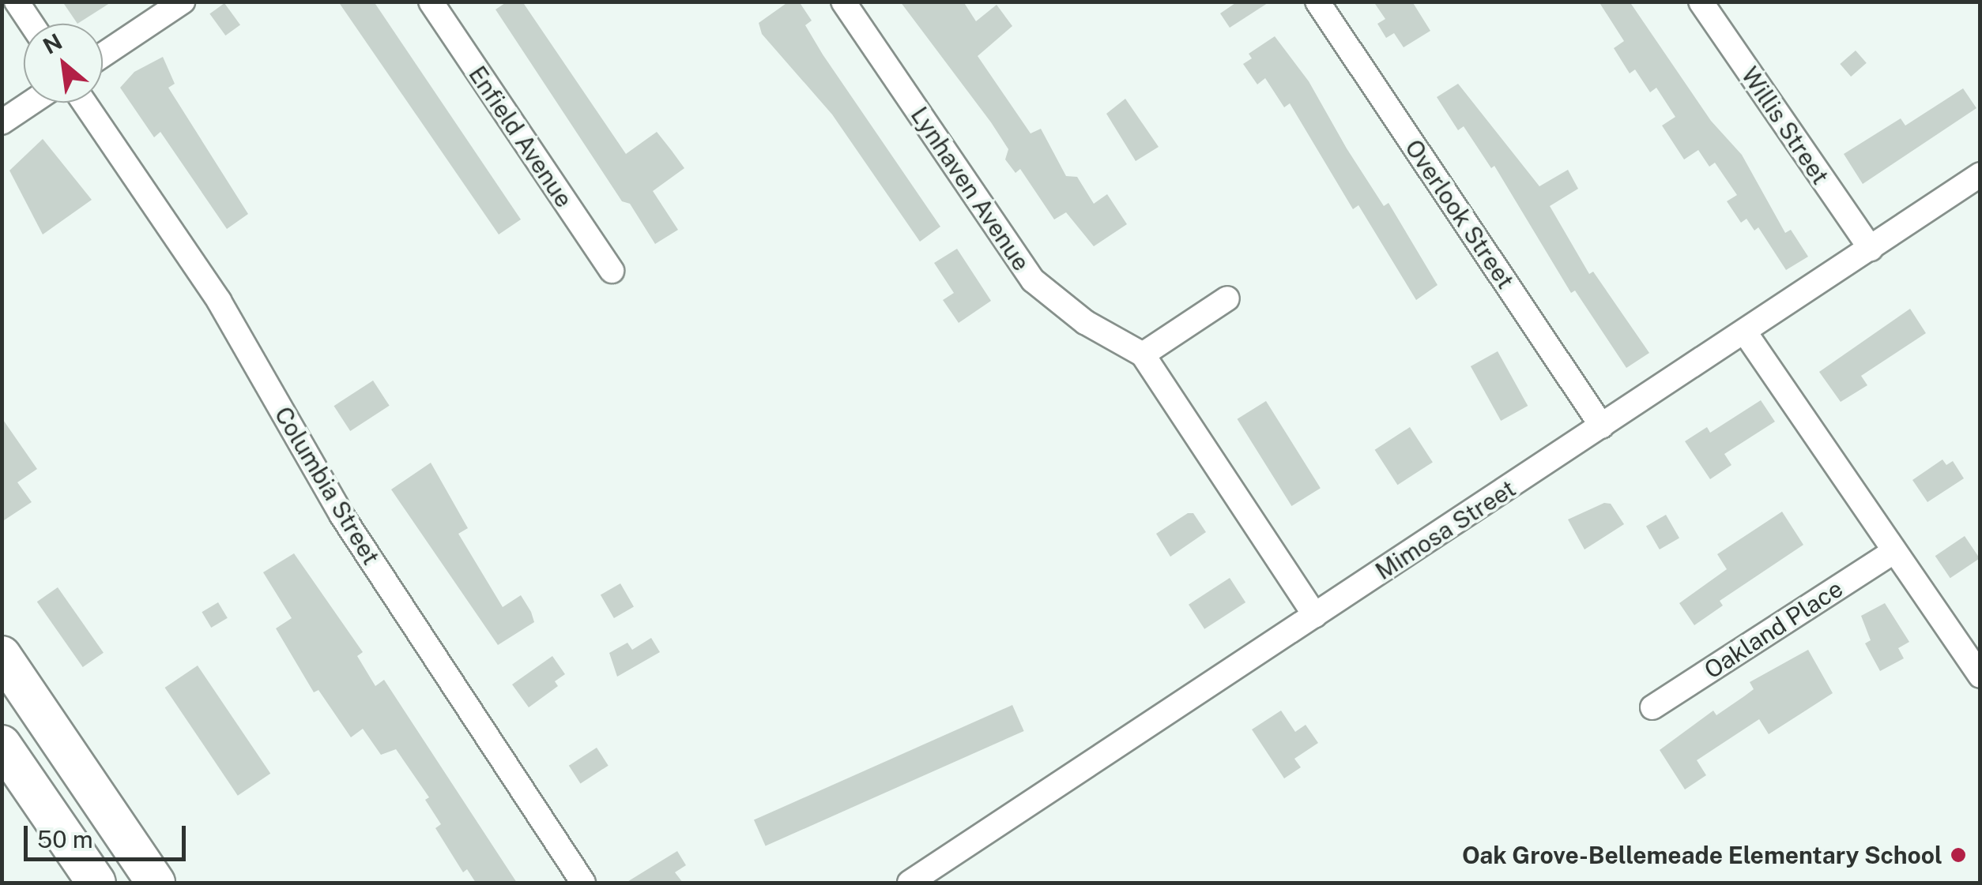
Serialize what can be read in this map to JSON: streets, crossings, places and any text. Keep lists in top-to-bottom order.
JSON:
{
  "streets": {
    "street": [
      "Willis Street",
      "Enfield Avenue",
      "Lynhaven Avenue",
      "Overlook Street",
      "Columbia Street",
      "Mimosa Street",
      "Oakland Place"
    ]
  },
  "crossings": [
    ["Willis Street", "Mimosa Street"],
    ["Lynhaven Avenue", "Mimosa Street"],
    ["Overlook Street", "Mimosa Street"]
  ],
  "places": ["Oak Grove-Bellemeade Elementary School"],
  "scale_bar": "50 m",
  "north": "top left"
}
